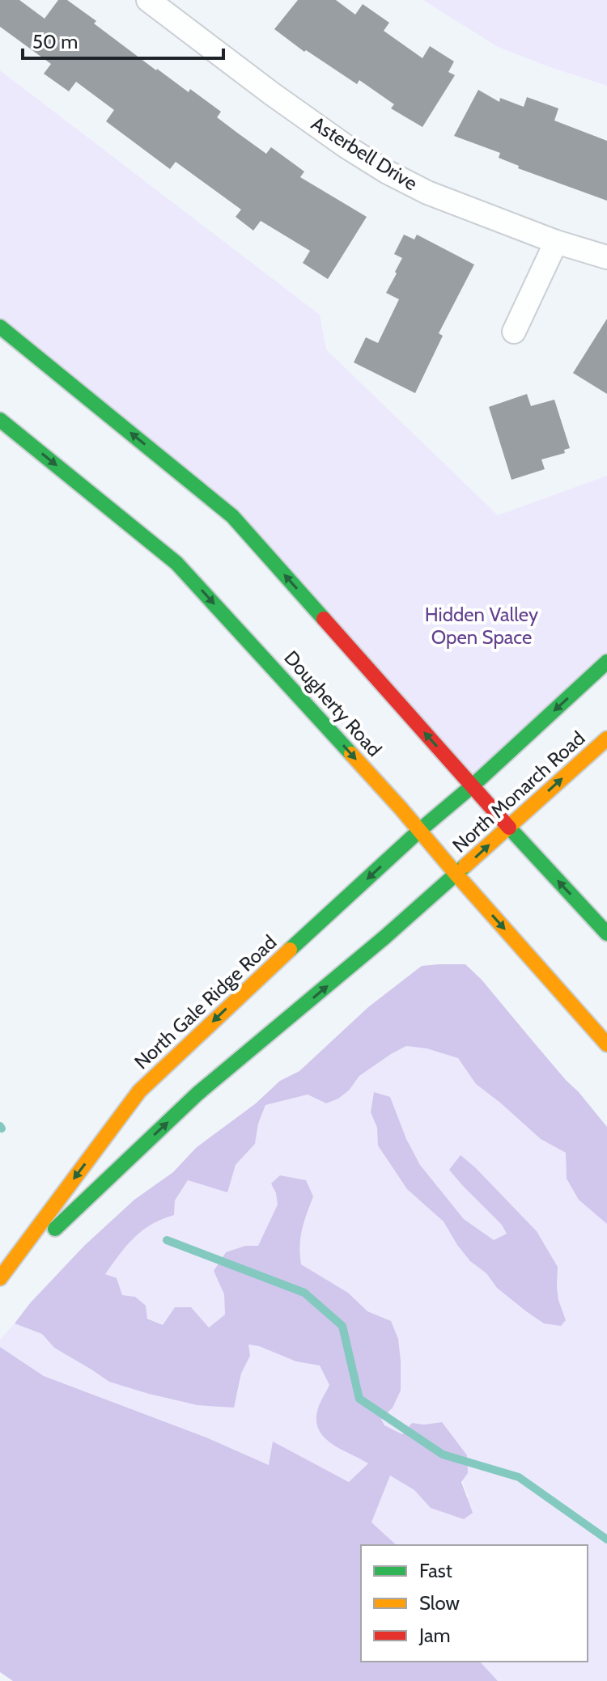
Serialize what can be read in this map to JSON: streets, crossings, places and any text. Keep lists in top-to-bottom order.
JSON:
{
  "streets": {
    "main road": ["Dougherty Road", "North Monarch Road", "North Gale Ridge Road"],
    "street": ["Asterbell Drive"]
  },
  "crossings": [
    ["Dougherty Road", "North Monarch Road"],
    ["Dougherty Road", "North Gale Ridge Road"],
    ["North Monarch Road", "North Gale Ridge Road"]
  ],
  "parks": ["Hidden Valley Open Space"],
  "legend": ["Fast", "Slow", "Jam"],
  "scale_bar": "50 m"
}
